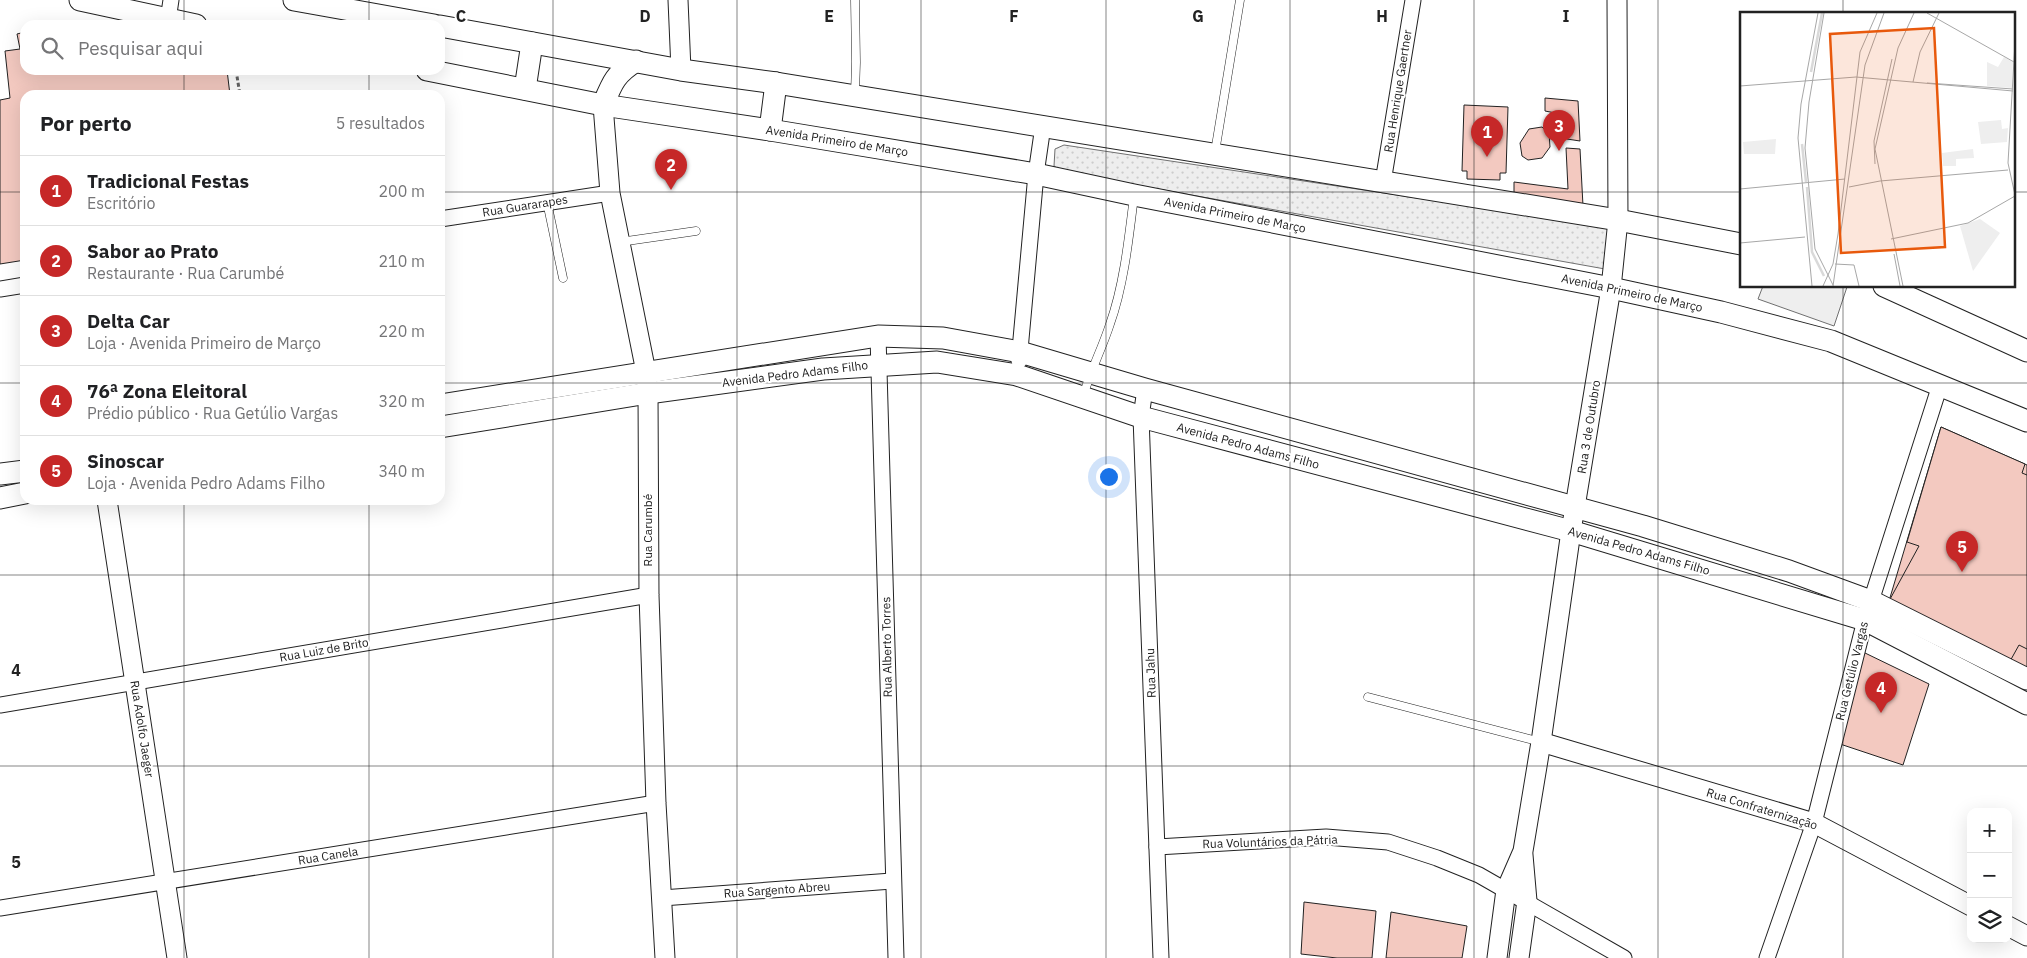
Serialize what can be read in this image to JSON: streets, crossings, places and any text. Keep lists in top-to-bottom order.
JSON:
{
  "streets": {
    "main road": ["Avenida Primeiro de Março", "Avenida Pedro Adams Filho"],
    "street": [
      "Rua Henrique Gaertner",
      "Rua Guararapes",
      "Rua 3 de Outubro",
      "Rua Carumbé",
      "Rua Alberto Torres",
      "Rua Luiz de Brito",
      "Rua Getúlio Vargas",
      "Rua Jahu",
      "Rua Adolfo Jaeger",
      "Rua Confraternização",
      "Rua Voluntários da Pátria",
      "Rua Canela",
      "Rua Sargento Abreu"
    ]
  },
  "crossings": [
    ["Avenida Primeiro de Março", "Rua 3 de Outubro"],
    ["Avenida Primeiro de Março", "Rua Carumbé"],
    ["Avenida Primeiro de Março", "Rua Getúlio Vargas"],
    ["Rua Guararapes", "Rua Carumbé"],
    ["Avenida Pedro Adams Filho", "Rua 3 de Outubro"],
    ["Avenida Pedro Adams Filho", "Rua Carumbé"],
    ["Avenida Pedro Adams Filho", "Rua Alberto Torres"],
    ["Avenida Pedro Adams Filho", "Rua Getúlio Vargas"],
    ["Avenida Pedro Adams Filho", "Rua Jahu"],
    ["Rua 3 de Outubro", "Rua Confraternização"],
    ["Rua 3 de Outubro", "Rua Voluntários da Pátria"],
    ["Rua Carumbé", "Rua Luiz de Brito"],
    ["Rua Carumbé", "Rua Canela"],
    ["Rua Carumbé", "Rua Sargento Abreu"],
    ["Rua Alberto Torres", "Rua Sargento Abreu"],
    ["Rua Luiz de Brito", "Rua Adolfo Jaeger"],
    ["Rua Getúlio Vargas", "Rua Confraternização"],
    ["Rua Jahu", "Rua Voluntários da Pátria"],
    ["Rua Adolfo Jaeger", "Rua Canela"]
  ],
  "page": {
    "search": "Pesquisar aqui",
    "heading": ["Por perto", "5 resultados"],
    "pins": [
      "3",
      "1",
      "2",
      "5",
      "4"
    ],
    "list": [
      {
        "mark": "1",
        "name": "Tradicional Festas",
        "note": "Escritório",
        "value": "200 m"
      },
      {
        "mark": "2",
        "name": "Sabor ao Prato",
        "note": "Restaurante · Rua Carumbé",
        "value": "210 m"
      },
      {
        "mark": "3",
        "name": "Delta Car",
        "note": "Loja · Avenida Primeiro de Março",
        "value": "220 m"
      },
      {
        "mark": "4",
        "name": "76ª Zona Eleitoral",
        "note": "Prédio público · Rua Getúlio Vargas",
        "value": "320 m"
      },
      {
        "mark": "5",
        "name": "Sinoscar",
        "note": "Loja · Avenida Pedro Adams Filho",
        "value": "340 m"
      }
    ],
    "map_buttons": ["+", "−"]
  },
  "grid": {
    "columns": [
      "C",
      "D",
      "E",
      "F",
      "G",
      "H",
      "I"
    ],
    "rows": ["4", "5"]
  }
}
